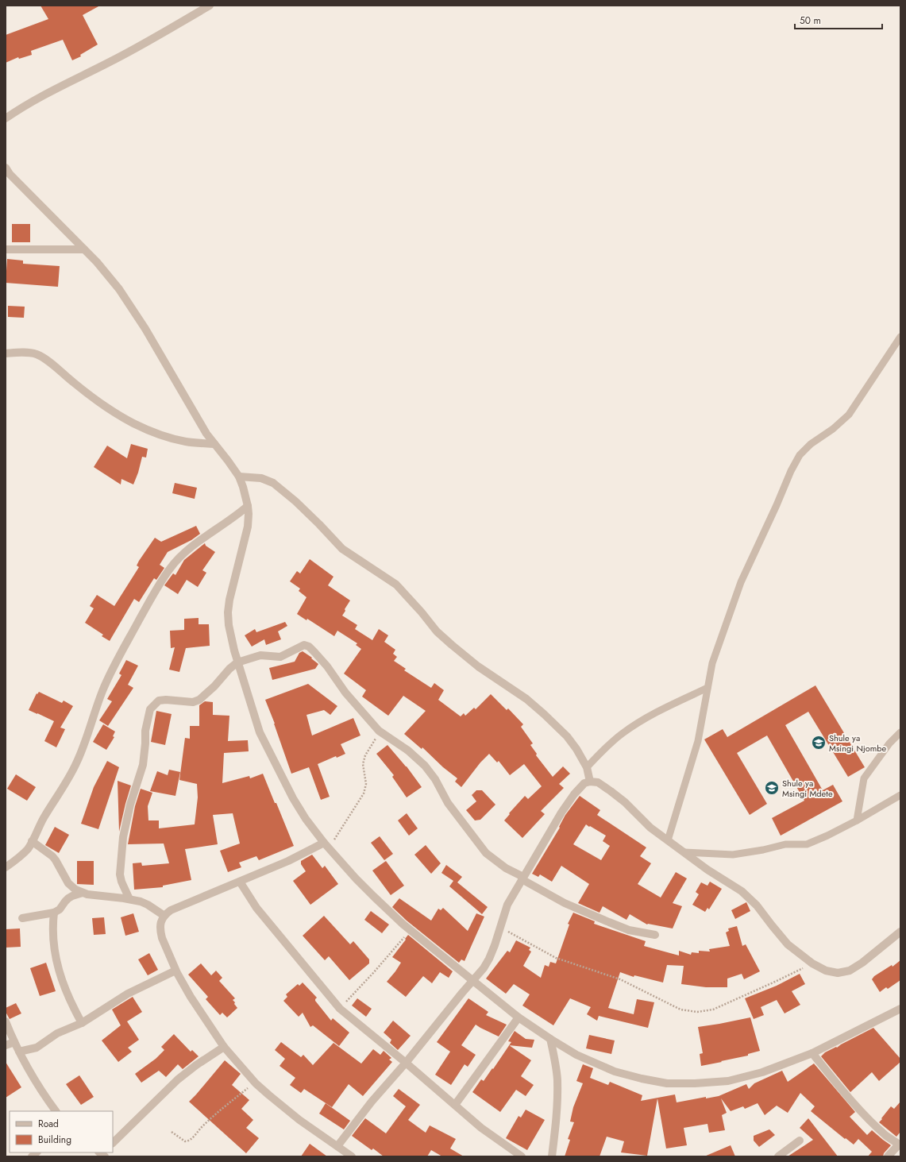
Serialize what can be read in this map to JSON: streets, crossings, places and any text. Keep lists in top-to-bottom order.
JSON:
{
  "places": {
    "school or university": ["Shule ya Msingi Njombe", "Shule ya Msingi Mdete"]
  },
  "legend": ["Road", "Building"],
  "scale_bar": "50 m"
}
